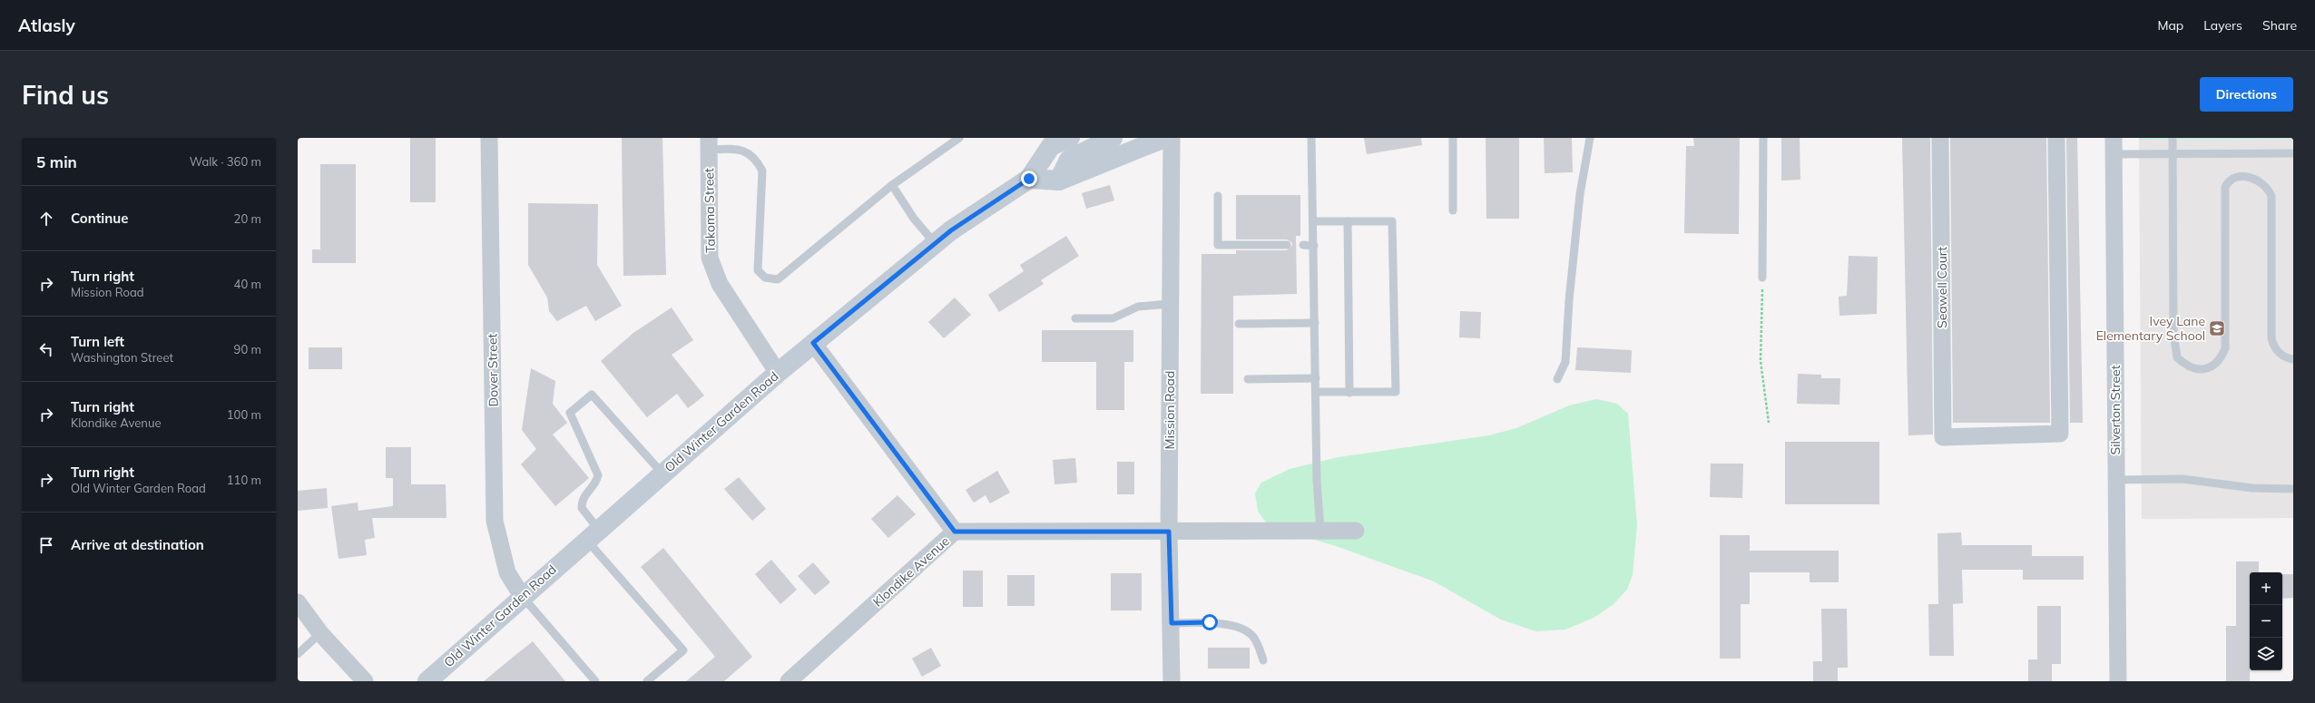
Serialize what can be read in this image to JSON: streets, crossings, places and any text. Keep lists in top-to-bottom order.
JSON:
{
  "streets": {
    "main road": ["Old Winter Garden Road"],
    "street": [
      "Takoma Street",
      "Seawell Court",
      "Dover Street",
      "Mission Road",
      "Silverton Street",
      "Klondike Avenue"
    ]
  },
  "crossings": [
    ["Takoma Street", "Old Winter Garden Road"],
    ["Dover Street", "Old Winter Garden Road"],
    ["Old Winter Garden Road", "Klondike Avenue"]
  ],
  "places": {
    "school or university": ["Ivey Lane Elementary School"]
  },
  "page": {
    "header": "Atlasly",
    "nav": ["Map", "Layers", "Share"],
    "buttons": "Directions",
    "title": "Find us",
    "heading": ["5 min", "Walk · 360 m"],
    "list": [
      ["Continue", "20 m"],
      ["Turn right", "Mission Road", "40 m"],
      ["Turn left", "Washington Street", "90 m"],
      ["Turn right", "Klondike Avenue", "100 m"],
      ["Turn right", "Old Winter Garden Road", "110 m"],
      "Arrive at destination"
    ],
    "map_buttons": ["+", "−"]
  }
}
